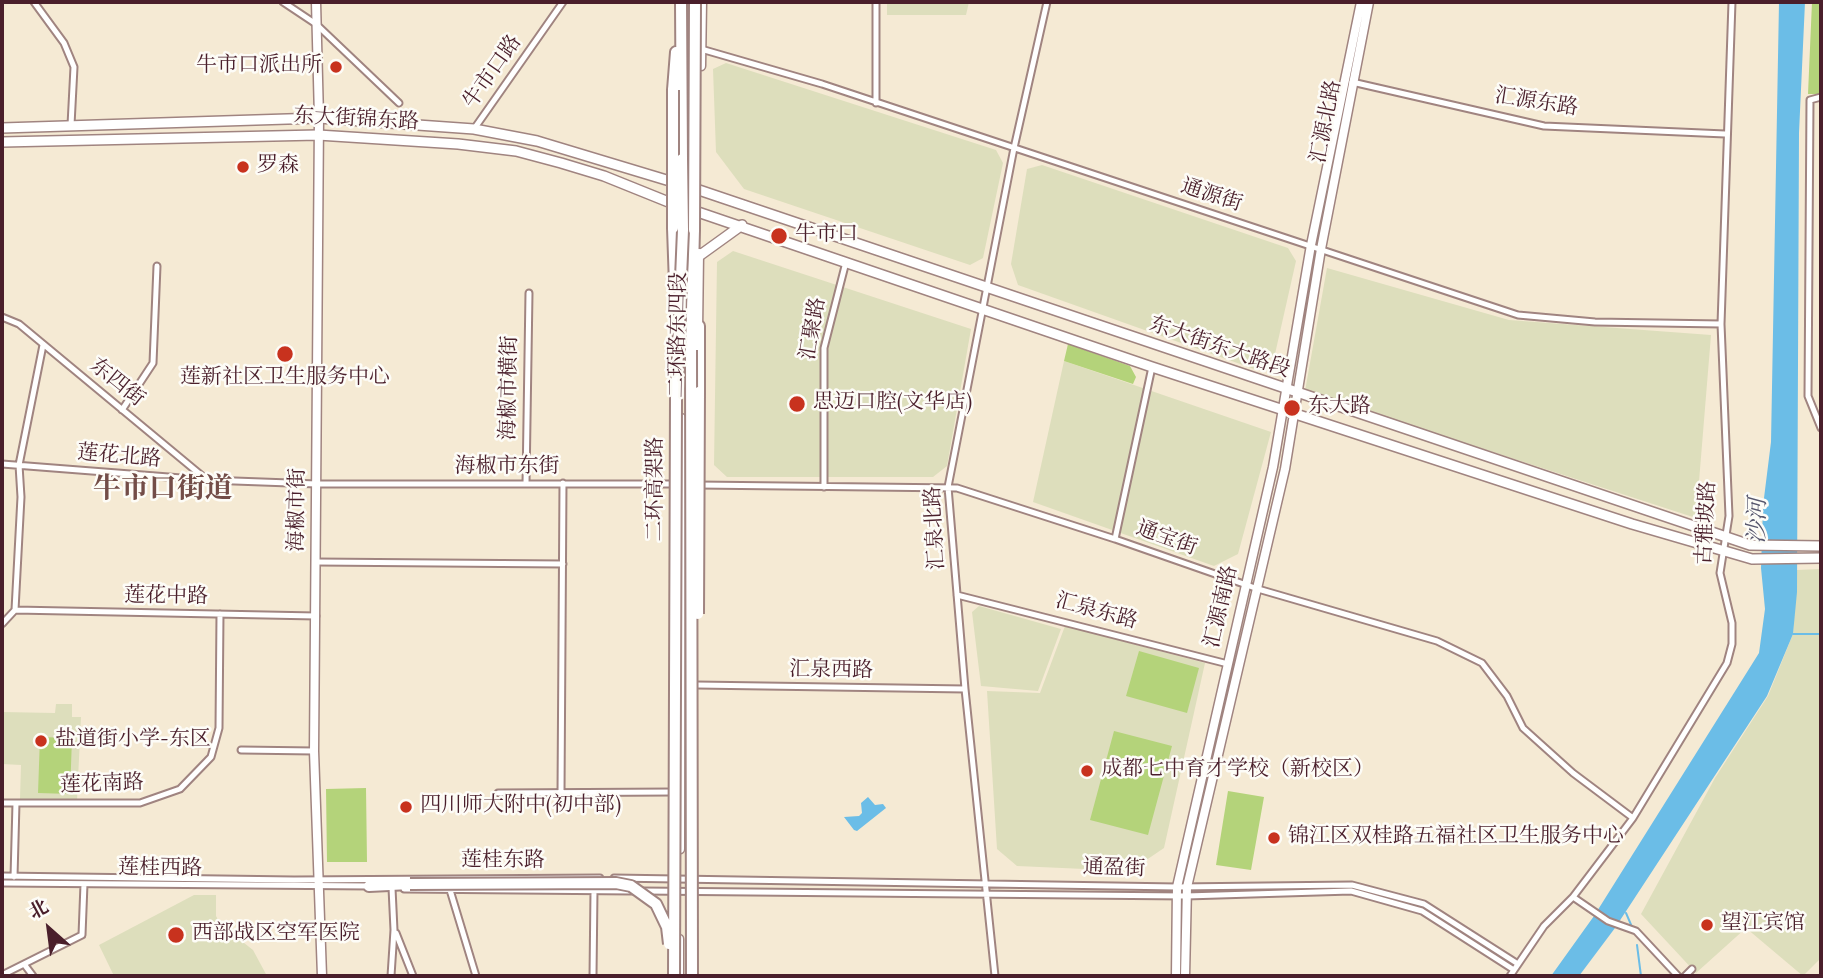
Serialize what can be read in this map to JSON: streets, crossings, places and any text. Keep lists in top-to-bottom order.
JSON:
{
  "streets": {
    "highway": ["二环高架路"],
    "main road": ["东大街锦东路", "东大街东大路段"],
    "street": [
      "牛市口路",
      "汇源东路",
      "汇源北路",
      "通源街",
      "汇聚路",
      "二环路东四段",
      "东四街",
      "海椒市横街",
      "莲花北路",
      "海椒市东街",
      "海椒市街",
      "古雅坡路",
      "汇泉北路",
      "通宝街",
      "莲花中路",
      "汇源南路",
      "汇泉东路",
      "汇泉西路",
      "莲花南路",
      "莲桂东路",
      "莲桂西路",
      "通盈街"
    ]
  },
  "crossings": [
    ["牛市口路", "东大街锦东路"],
    ["汇源东路", "汇源北路"],
    ["汇源东路", "古雅坡路"],
    ["东大街锦东路", "二环路东四段"],
    ["东大街锦东路", "东大街东大路段"],
    ["东大街锦东路", "海椒市街"],
    ["汇源北路", "通源街"],
    ["汇源北路", "汇源南路"],
    ["通源街", "古雅坡路"],
    ["通源街", "汇泉北路"],
    ["通源街", "汇源南路"],
    ["汇聚路", "东大街东大路段"],
    ["汇聚路", "通宝街"],
    ["二环路东四段", "东大街东大路段"],
    ["二环路东四段", "海椒市东街"],
    ["二环路东四段", "二环高架路"],
    ["二环路东四段", "通宝街"],
    ["二环路东四段", "汇泉西路"],
    ["二环路东四段", "莲桂东路"],
    ["二环路东四段", "通盈街"],
    ["东大街东大路段", "古雅坡路"],
    ["东大街东大路段", "汇泉北路"],
    ["东大街东大路段", "汇源南路"],
    ["东四街", "莲花北路"],
    ["海椒市横街", "海椒市东街"],
    ["莲花北路", "海椒市东街"],
    ["莲花北路", "海椒市街"],
    ["海椒市东街", "海椒市街"],
    ["海椒市东街", "通宝街"],
    ["二环高架路", "汇泉西路"],
    ["海椒市街", "莲花中路"],
    ["海椒市街", "莲桂东路"],
    ["海椒市街", "莲桂西路"],
    ["古雅坡路", "通宝街"],
    ["古雅坡路", "通盈街"],
    ["汇泉北路", "通宝街"],
    ["汇泉北路", "汇泉东路"],
    ["汇泉北路", "汇泉西路"],
    ["汇泉北路", "通盈街"],
    ["通宝街", "汇源南路"],
    ["莲花中路", "莲花南路"],
    ["汇源南路", "汇泉东路"],
    ["汇源南路", "通盈街"],
    ["莲桂东路", "莲桂西路"],
    ["莲桂东路", "通盈街"]
  ],
  "districts": ["牛市口街道"],
  "water": ["沙河"],
  "places": [
    "牛市口派出所",
    "罗森",
    "牛市口",
    "莲新社区卫生服务中心",
    "思迈口腔(文华店)",
    "东大路",
    "盐道街小学-东区",
    "成都七中育才学校（新校区）",
    "四川师大附中(初中部)",
    "锦江区双桂路五福社区卫生服务中心",
    "望江宾馆",
    "西部战区空军医院"
  ],
  "north": "top left"
}
